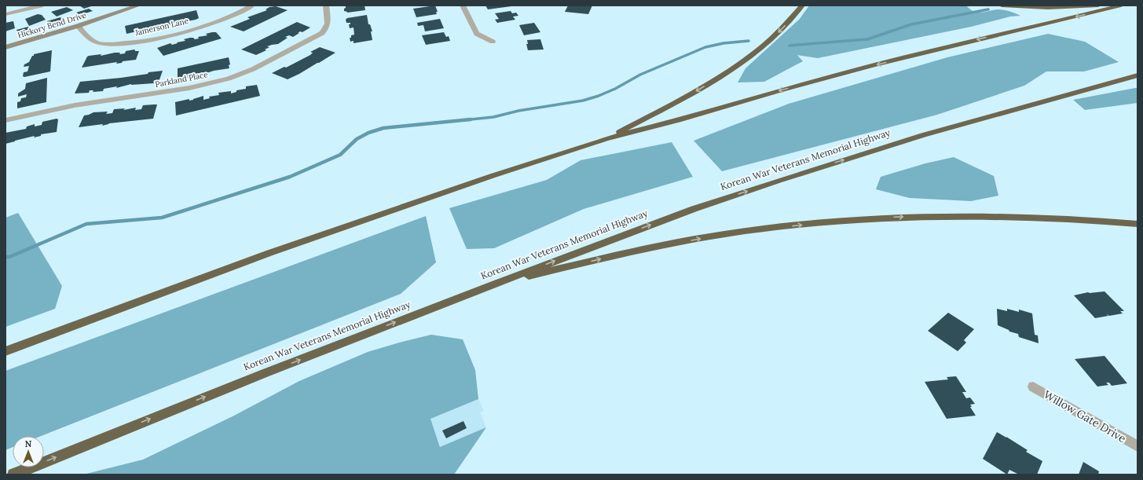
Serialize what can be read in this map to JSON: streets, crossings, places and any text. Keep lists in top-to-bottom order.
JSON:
{
  "streets": {
    "highway": ["Korean War Veterans Memorial Highway"],
    "street": [
      "Hickory Bend Drive",
      "Jamerson Lane",
      "Parkland Place",
      "Willow Gate Drive"
    ]
  },
  "crossings": [
    ["Hickory Bend Drive", "Jamerson Lane"]
  ],
  "north": "top"
}
